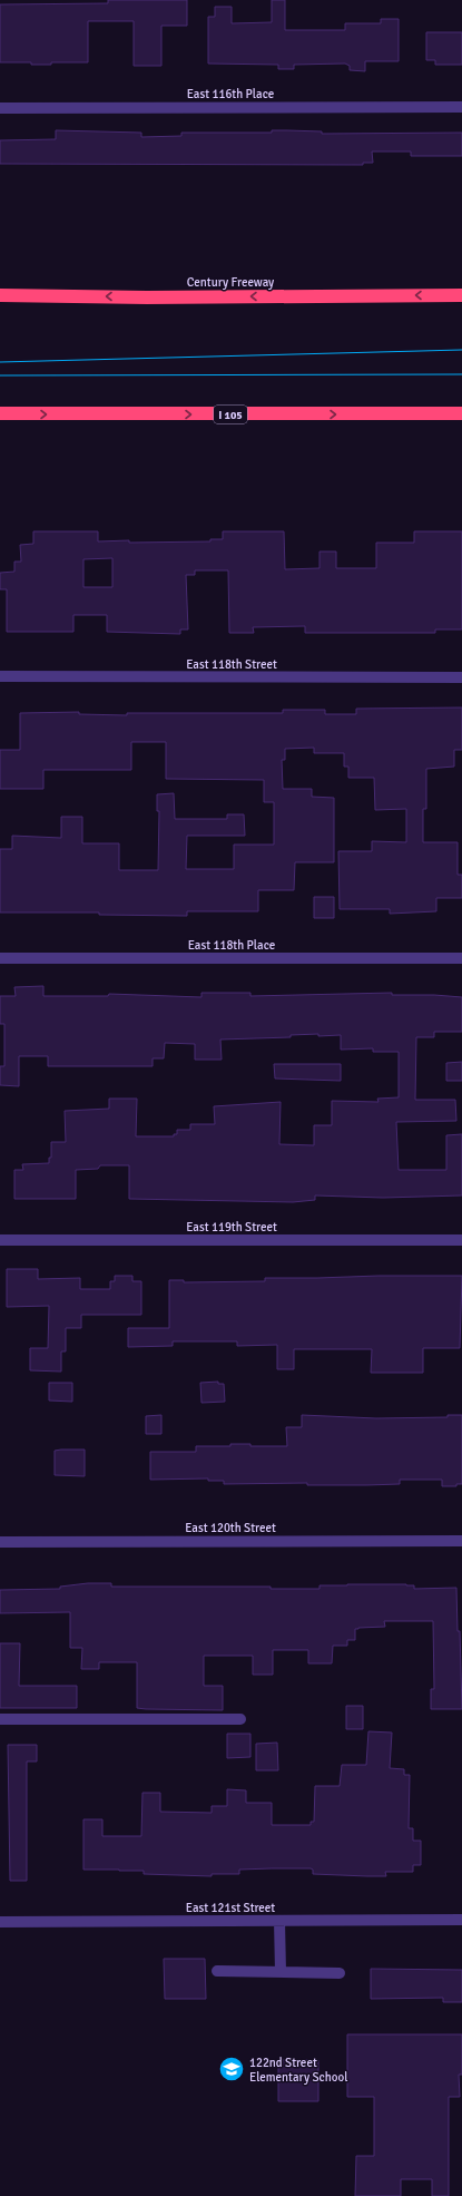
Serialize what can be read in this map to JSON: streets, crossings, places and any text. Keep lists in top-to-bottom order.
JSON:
{
  "streets": {
    "highway": ["Century Freeway", "I 105"],
    "street": [
      "East 116th Place",
      "East 118th Street",
      "East 118th Place",
      "East 119th Street",
      "East 120th Street",
      "East 121st Street"
    ]
  },
  "places": {
    "school or university": ["122nd Street Elementary School"]
  }
}
